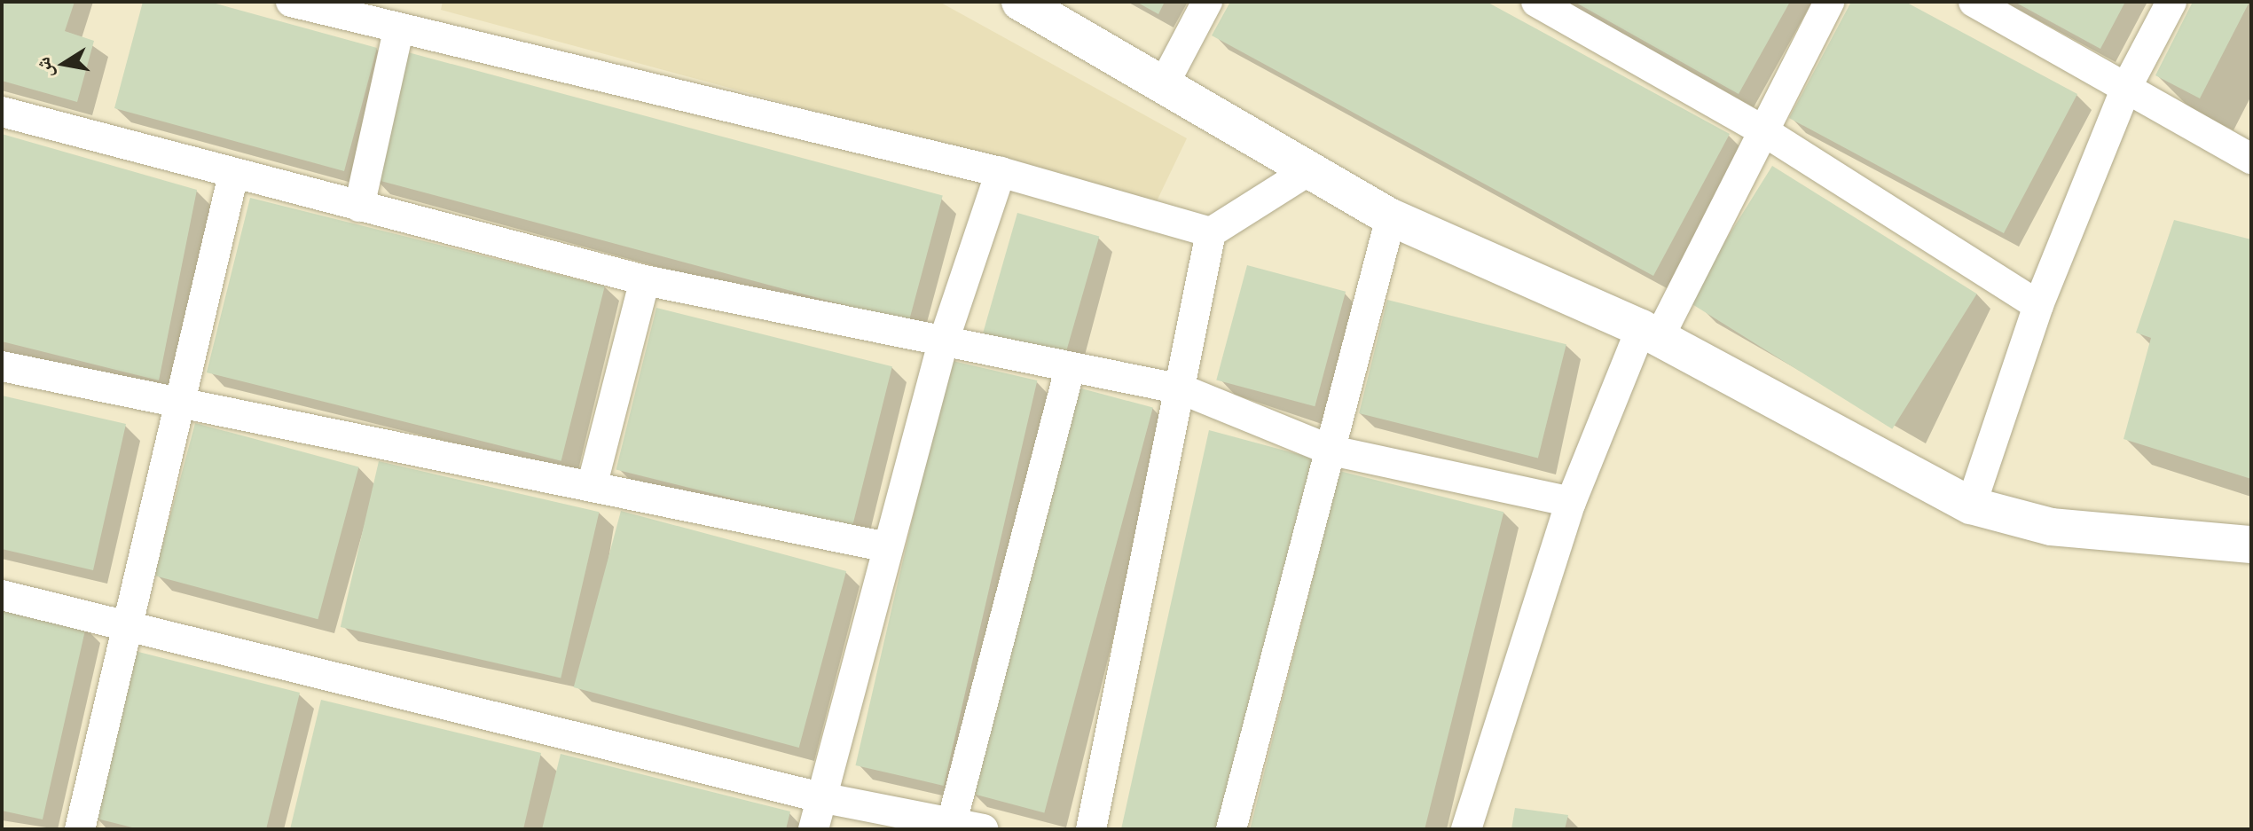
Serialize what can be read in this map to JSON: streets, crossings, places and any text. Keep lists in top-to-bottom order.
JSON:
{
  "north": "left"
}
